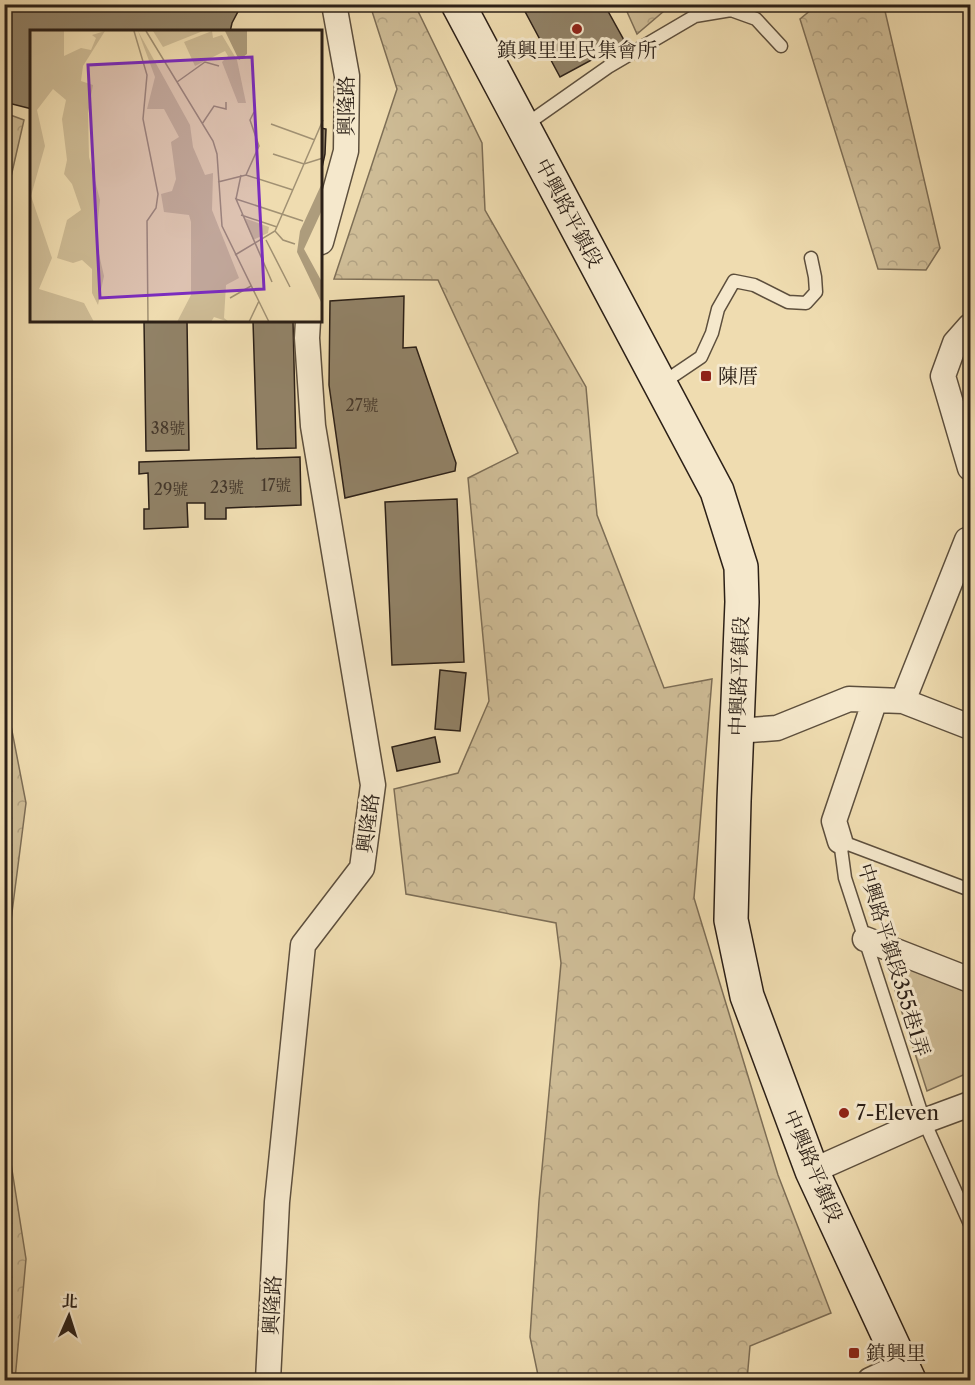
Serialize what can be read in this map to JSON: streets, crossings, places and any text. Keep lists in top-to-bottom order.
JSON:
{
  "streets": {
    "street": ["興隆路", "中興路平鎮段"],
    "lane": ["中興路平鎮段355巷1弄"]
  },
  "places": {
    "other": ["鎮興里里民集會所", "7-Eleven"],
    "transit": ["陳厝", "鎮興里"]
  },
  "house_numbers": [
    "27號",
    "38號",
    "17號",
    "23號",
    "29號"
  ],
  "north": "top"
}
